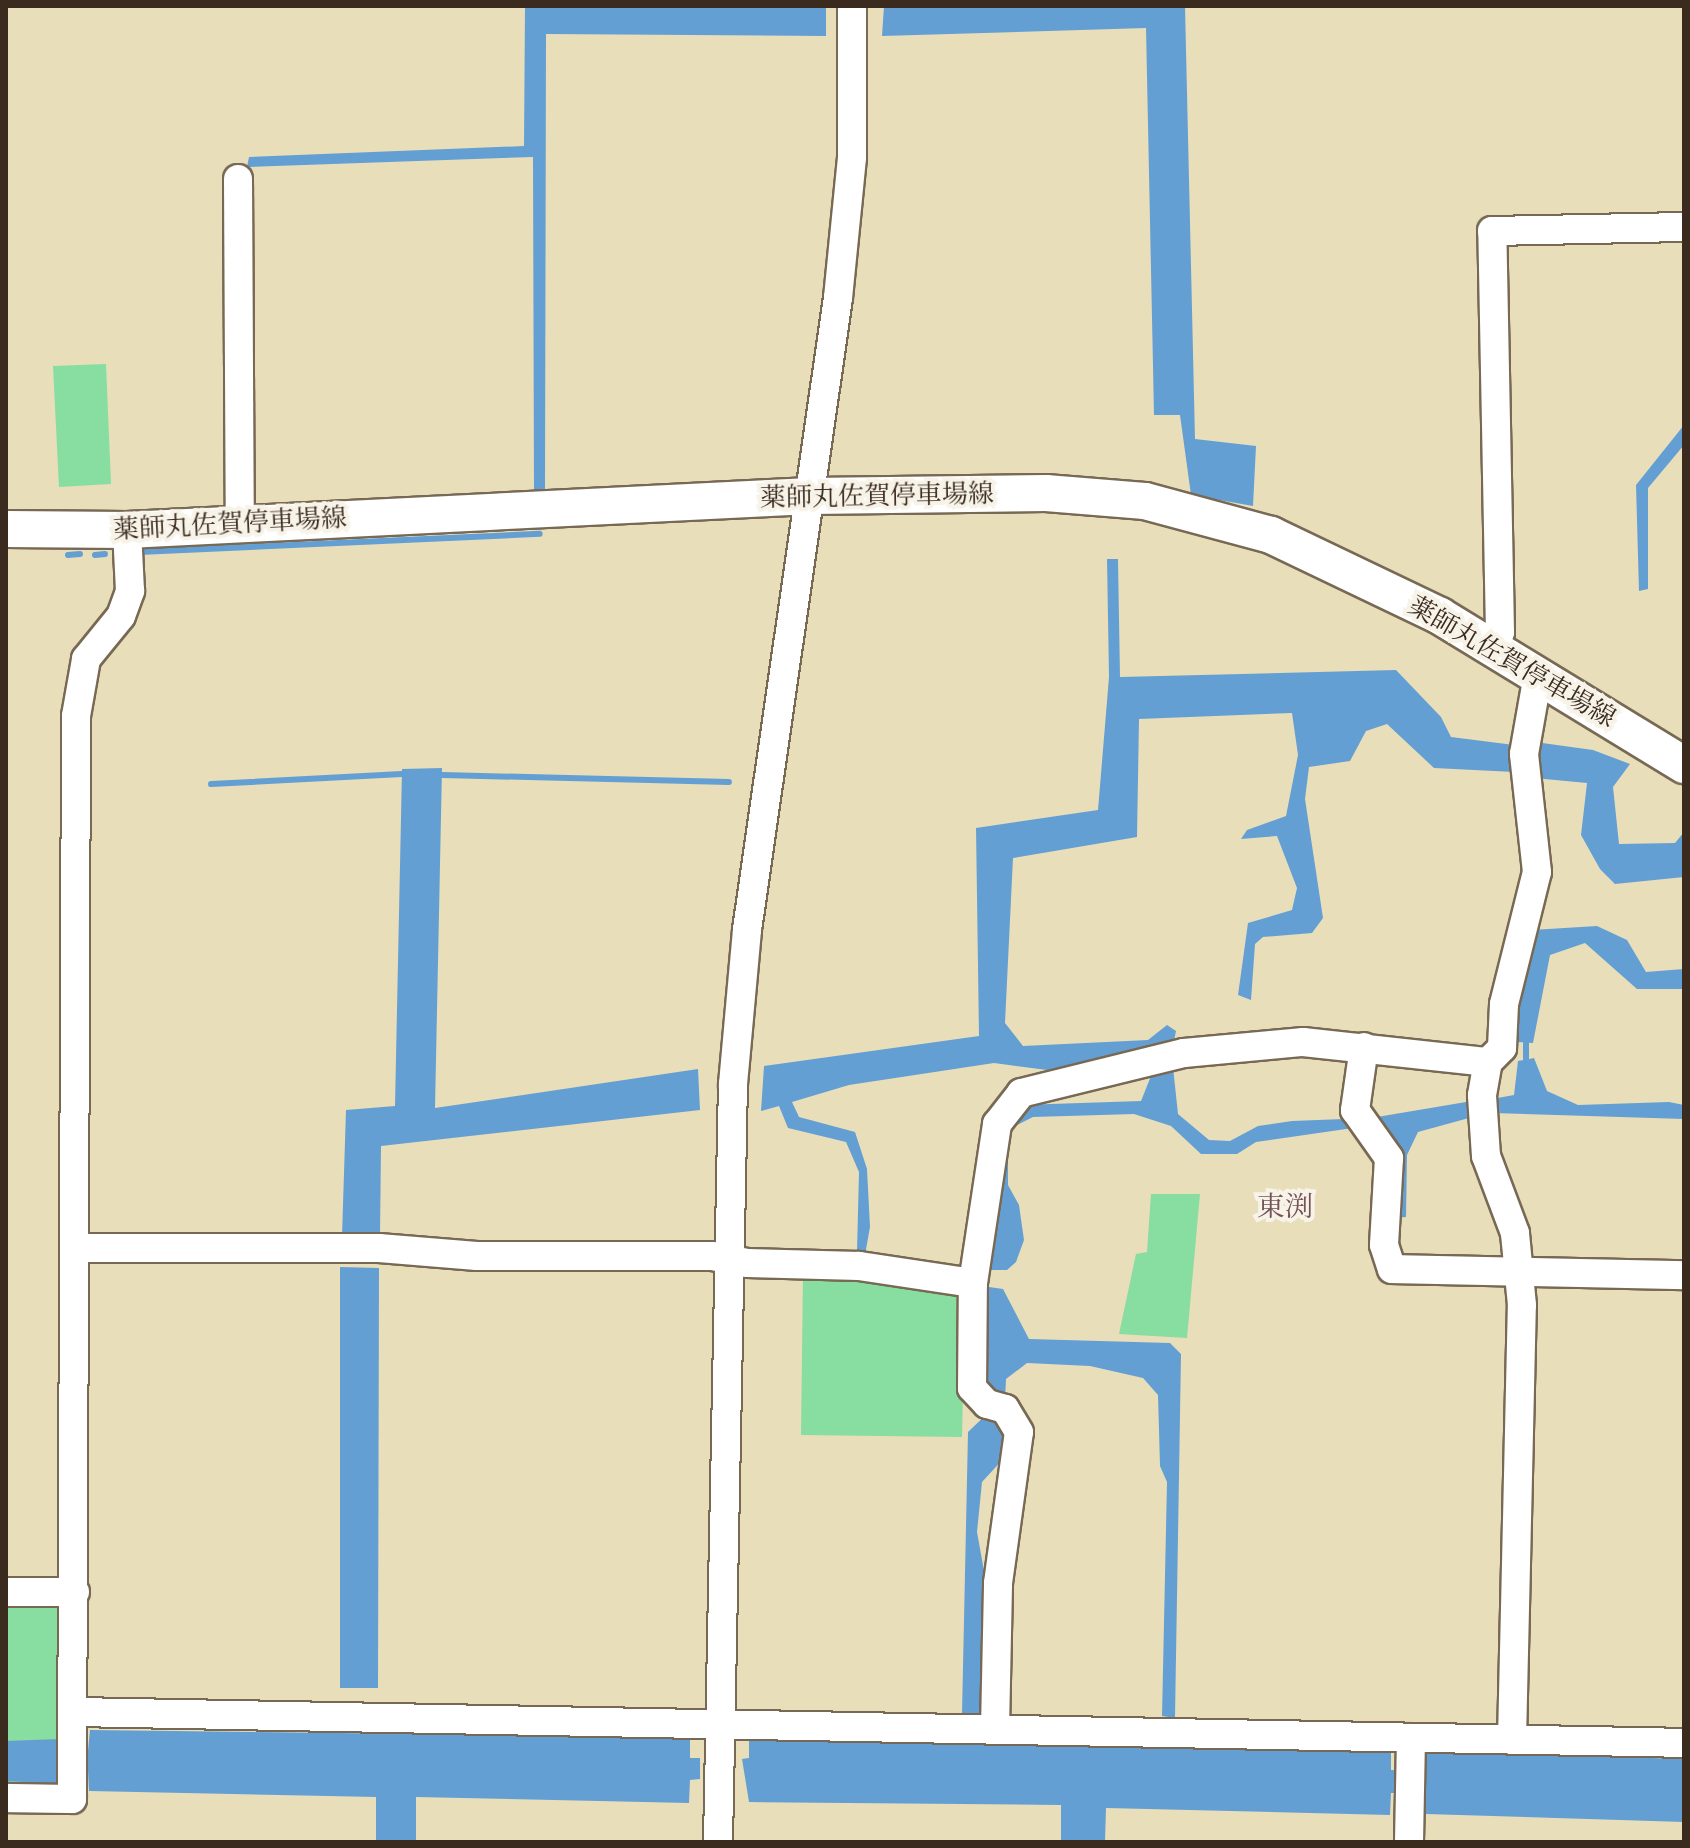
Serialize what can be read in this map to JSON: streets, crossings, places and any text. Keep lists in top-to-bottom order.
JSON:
{
  "streets": {
    "main road": ["薬師丸佐賀停車場線"]
  },
  "districts": ["東渕"]
}
